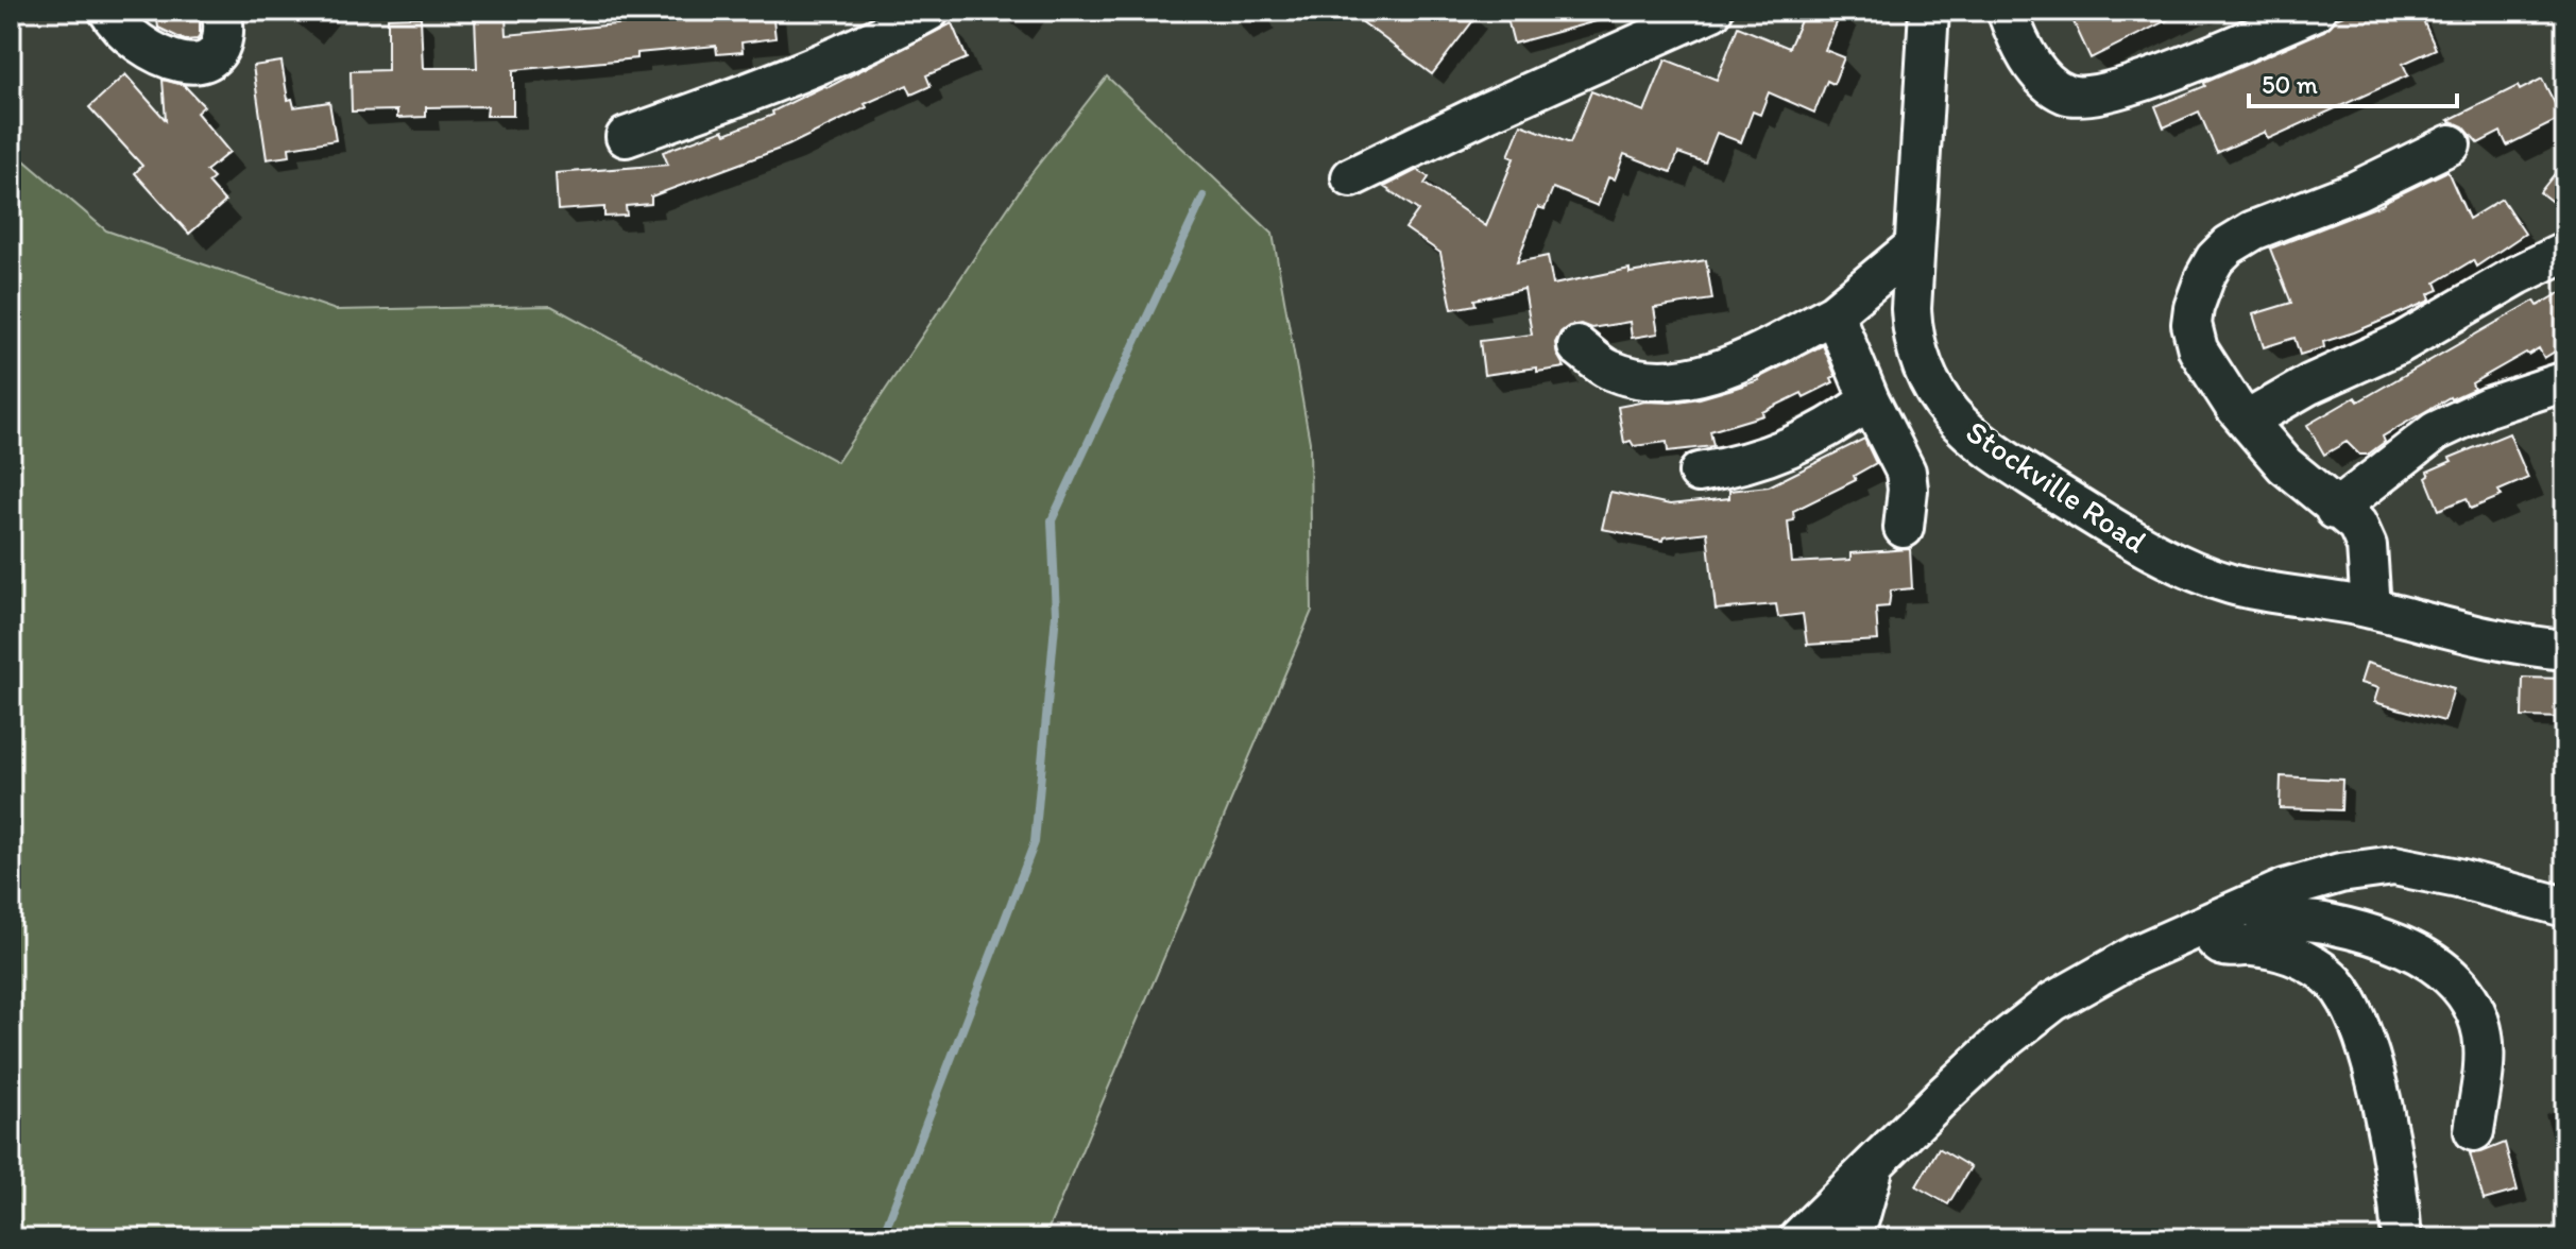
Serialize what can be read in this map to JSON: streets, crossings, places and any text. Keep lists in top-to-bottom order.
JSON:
{
  "streets": {
    "street": ["Stockville Road"]
  },
  "scale_bar": "50 m"
}
